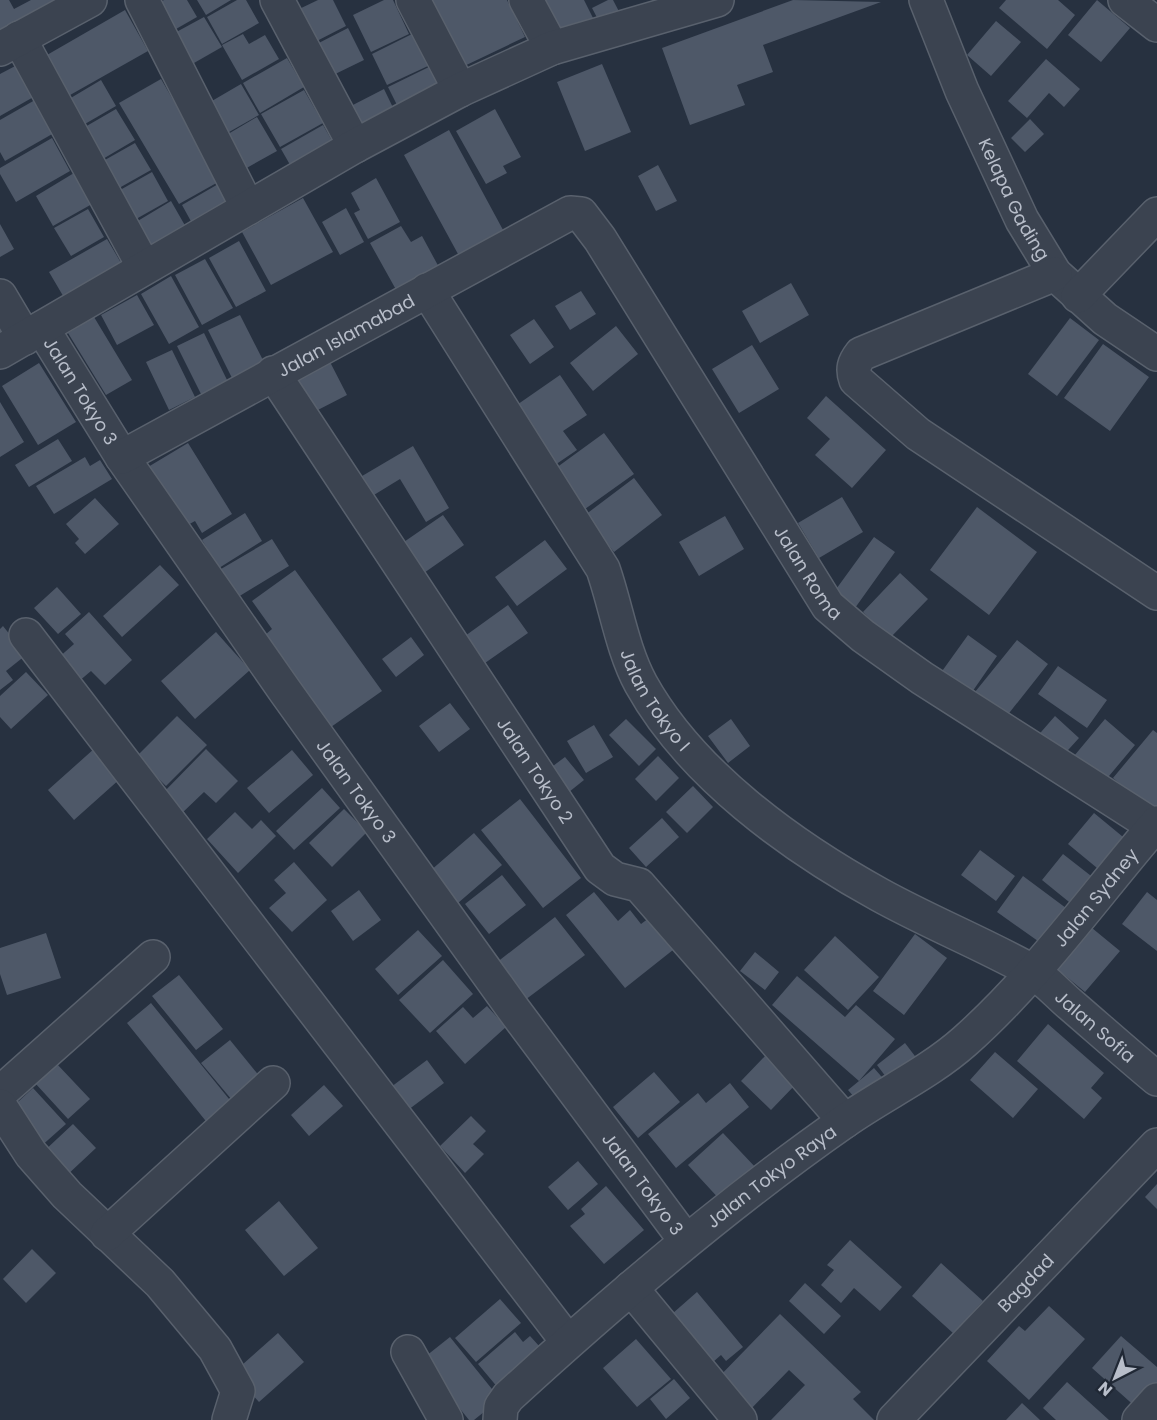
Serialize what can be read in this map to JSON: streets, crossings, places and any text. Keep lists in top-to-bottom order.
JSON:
{
  "streets": {
    "street": [
      "Kelapa Gading",
      "Jalan Islamabad",
      "Jalan Tokyo 3",
      "Jalan Roma",
      "Jalan Tokyo I",
      "Jalan Tokyo 2",
      "Jalan Sydney",
      "Jalan Sofia",
      "Jalan Tokyo Raya",
      "Bagdad"
    ]
  },
  "crossings": [
    ["Jalan Islamabad", "Jalan Tokyo 3"],
    ["Jalan Islamabad", "Jalan Roma"],
    ["Jalan Islamabad", "Jalan Tokyo I"],
    ["Jalan Islamabad", "Jalan Tokyo 2"],
    ["Jalan Tokyo 3", "Jalan Tokyo Raya"],
    ["Jalan Roma", "Jalan Sydney"],
    ["Jalan Tokyo I", "Jalan Sydney"],
    ["Jalan Tokyo I", "Jalan Sofia"],
    ["Jalan Tokyo I", "Jalan Tokyo Raya"],
    ["Jalan Tokyo 2", "Jalan Tokyo Raya"],
    ["Jalan Sydney", "Jalan Sofia"],
    ["Jalan Sydney", "Jalan Tokyo Raya"],
    ["Jalan Sofia", "Jalan Tokyo Raya"]
  ],
  "north": "bottom left"
}
